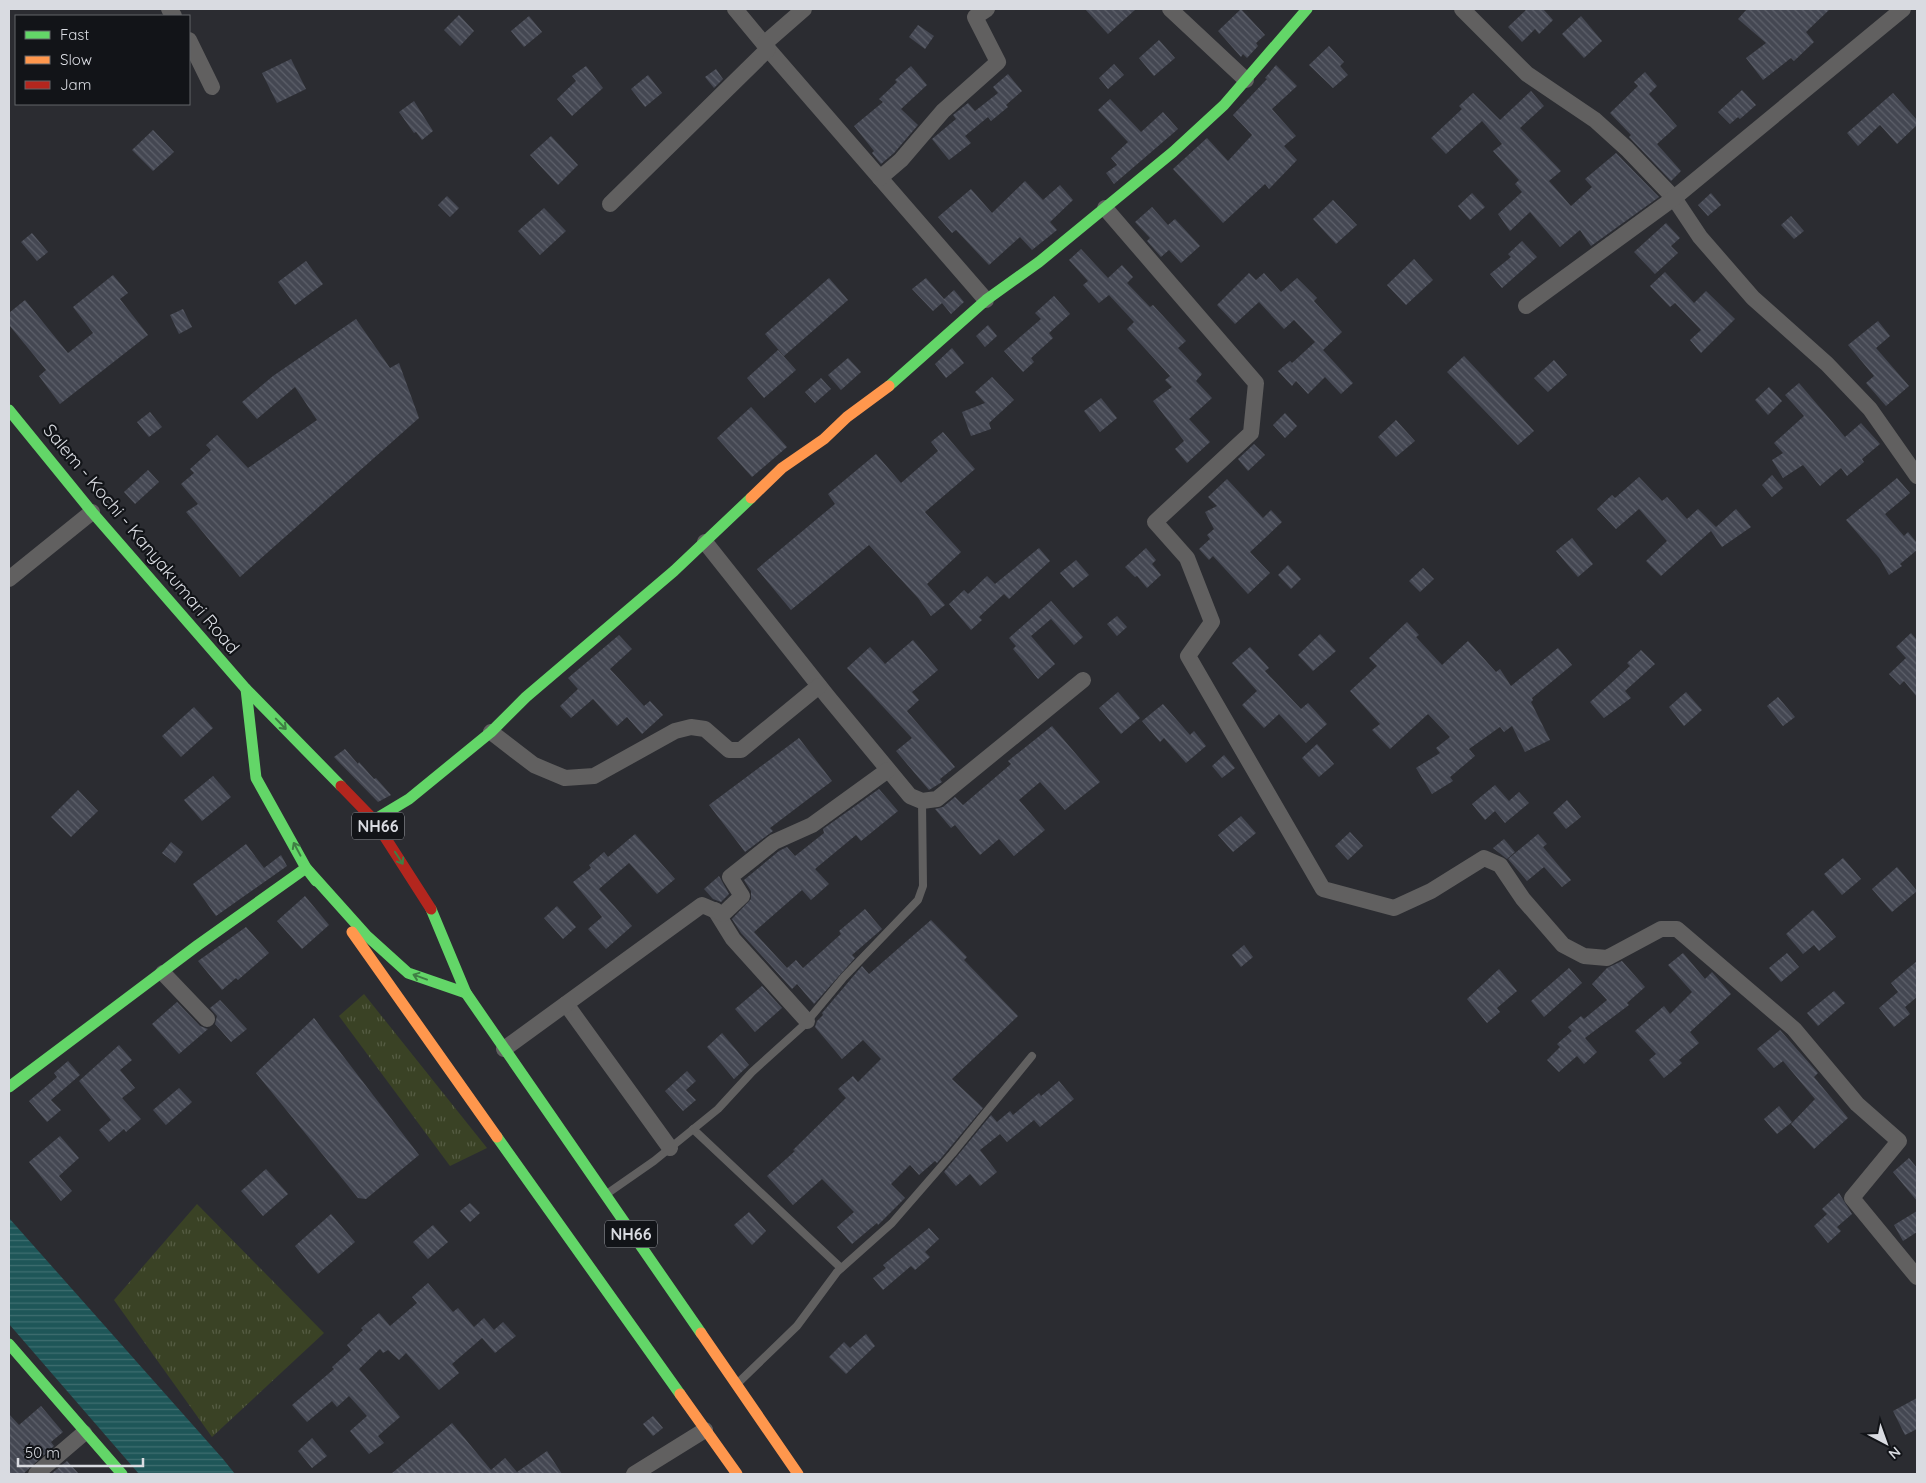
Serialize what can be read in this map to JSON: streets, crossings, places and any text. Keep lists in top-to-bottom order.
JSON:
{
  "streets": {
    "main road": ["Salem - Kochi - Kanyakumari Road", "NH66"]
  },
  "crossings": [
    ["Salem - Kochi - Kanyakumari Road", "NH66"]
  ],
  "legend": ["Fast", "Slow", "Jam"],
  "scale_bar": "50 m",
  "north": "bottom right"
}
